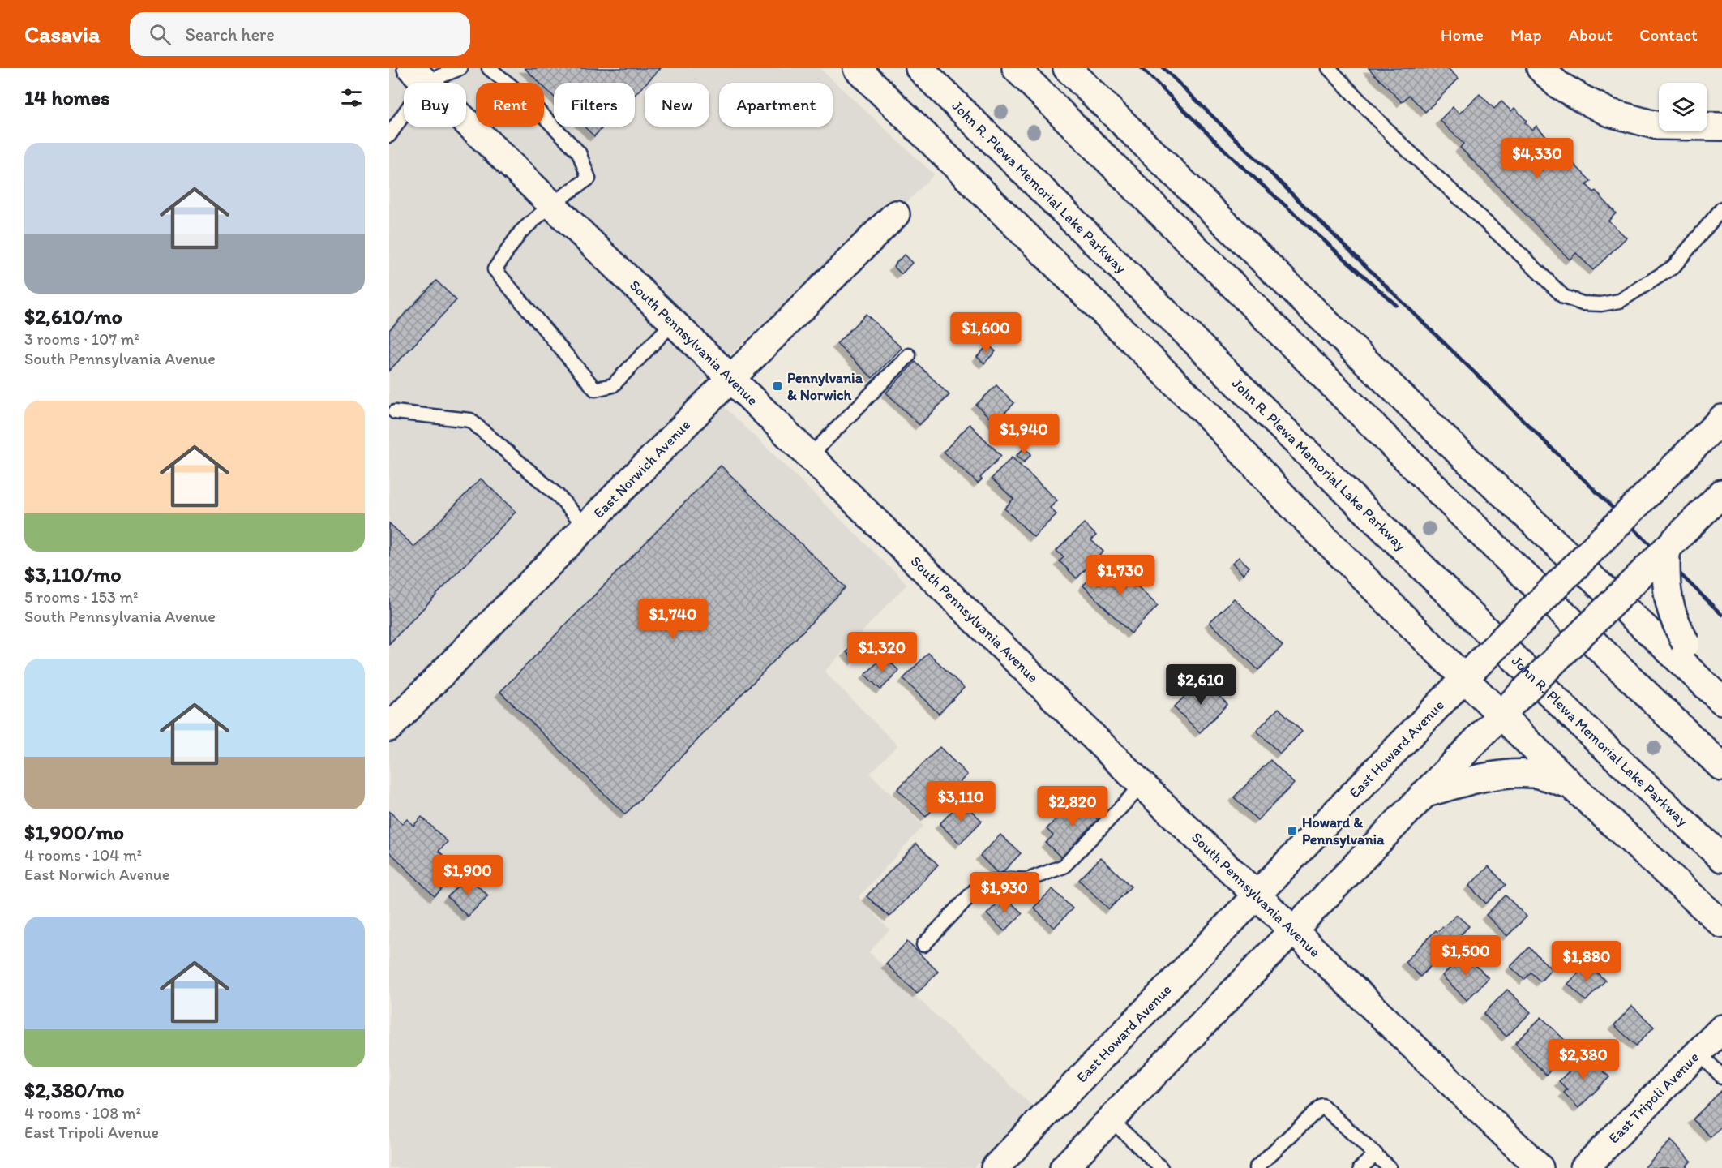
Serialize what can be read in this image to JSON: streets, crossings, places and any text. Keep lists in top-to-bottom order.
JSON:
{
  "streets": {
    "main road": [
      "John R. Plewa Memorial Lake Parkway",
      "South Pennsylvania Avenue",
      "East Norwich Avenue",
      "East Howard Avenue",
      "East Tripoli Avenue"
    ]
  },
  "crossings": [
    ["South Pennsylvania Avenue", "East Norwich Avenue"],
    ["South Pennsylvania Avenue", "East Howard Avenue"]
  ],
  "places": {
    "transit": ["Pennylvania & Norwich", "Howard & Pennsylvania"]
  },
  "page": {
    "header": "Casavia",
    "search": "Search here",
    "nav": [
      "Home",
      "Map",
      "About",
      "Contact"
    ],
    "heading": "14 homes",
    "chip": [
      "Buy",
      "Rent",
      "Filters",
      "New",
      "Apartment"
    ],
    "list": [
      {
        "name": "$2,610/mo",
        "note": "3 rooms · 107 m² · South Pennsylvania Avenue"
      },
      {
        "name": "$3,110/mo",
        "note": "5 rooms · 153 m² · South Pennsylvania Avenue"
      },
      {
        "name": "$1,900/mo",
        "note": "4 rooms · 104 m² · East Norwich Avenue"
      },
      {
        "name": "$2,380/mo",
        "note": "4 rooms · 108 m² · East Tripoli Avenue"
      }
    ],
    "price": [
      "$4,330",
      "$1,600",
      "$1,940",
      "$1,730",
      "$1,740",
      "$1,320",
      "$2,610",
      "$3,110",
      "$2,820",
      "$1,900",
      "$1,930",
      "$1,500",
      "$1,880",
      "$2,380"
    ]
  }
}
